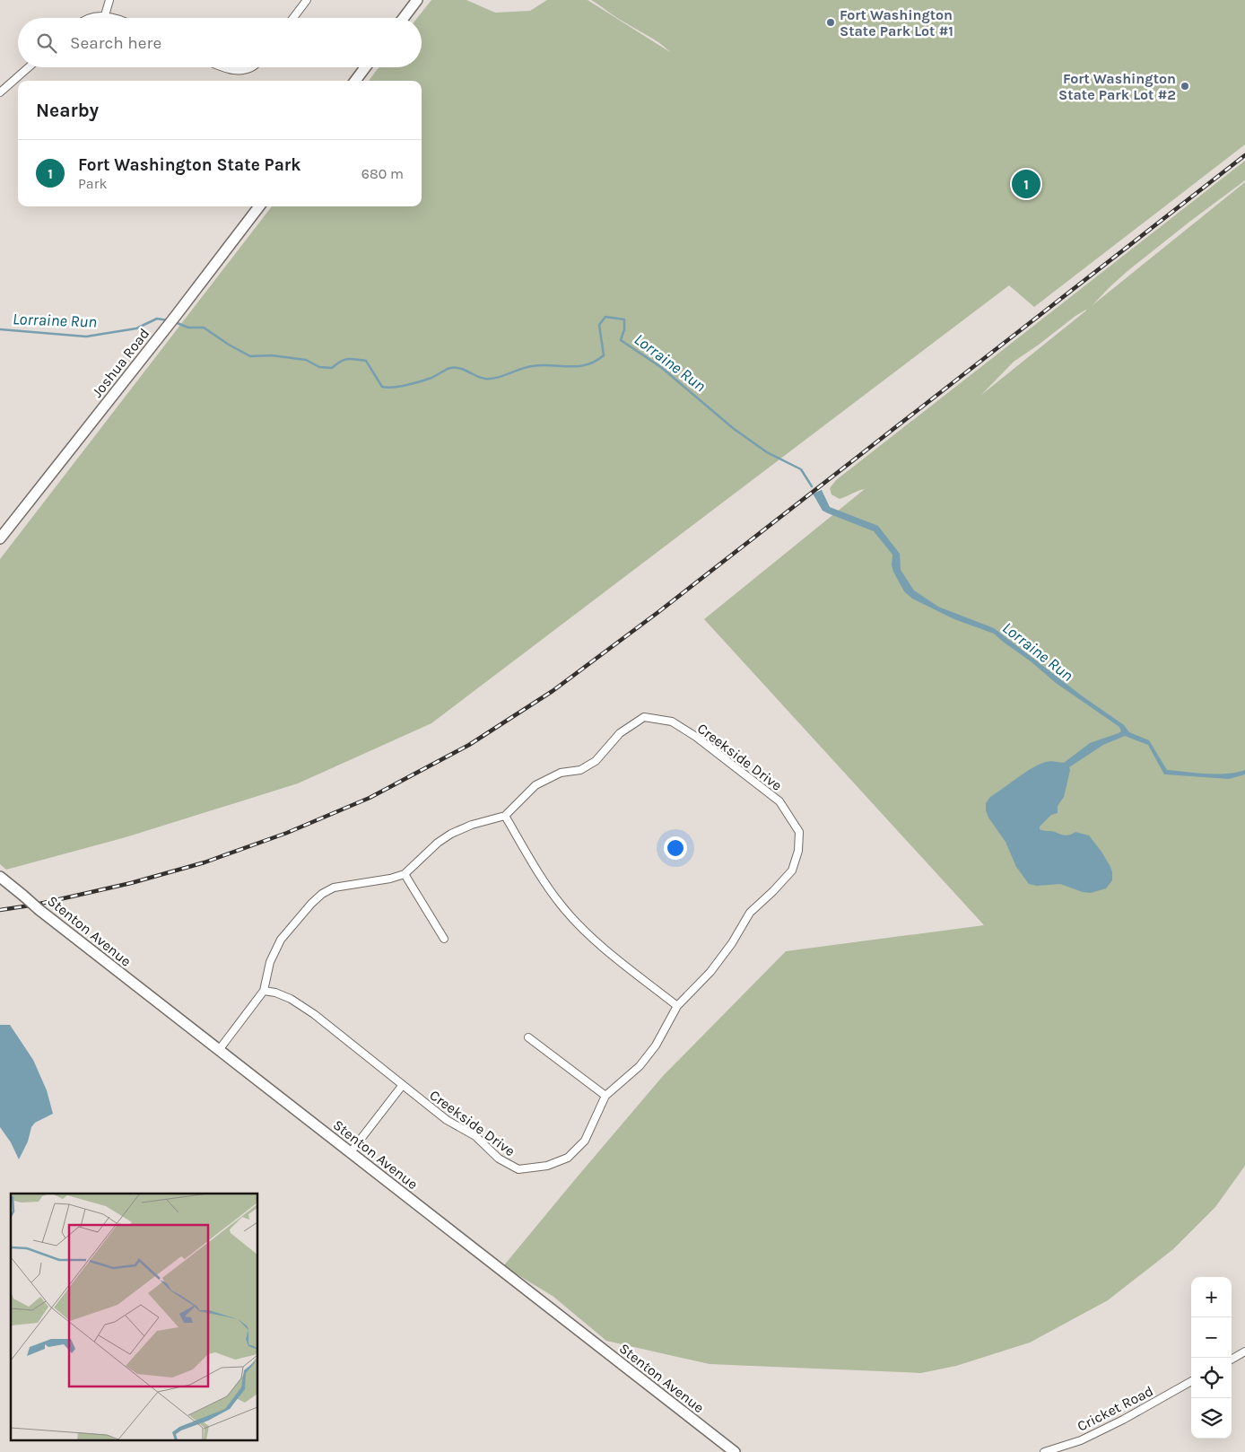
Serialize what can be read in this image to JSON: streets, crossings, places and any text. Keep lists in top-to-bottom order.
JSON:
{
  "streets": {
    "main road": ["Joshua Road", "Stenton Avenue"],
    "street": ["Creekside Drive", "Cricket Road"]
  },
  "water": ["Lorraine Run"],
  "places": ["Fort Washington State Park Lot #1", "Fort Washington State Park Lot #2"],
  "page": {
    "search": "Search here",
    "heading": "Nearby",
    "list": [
      {
        "mark": "1",
        "name": "Fort Washington State Park",
        "note": "Park",
        "value": "680 m"
      }
    ],
    "pins": "1",
    "map_buttons": ["+", "−"]
  }
}
